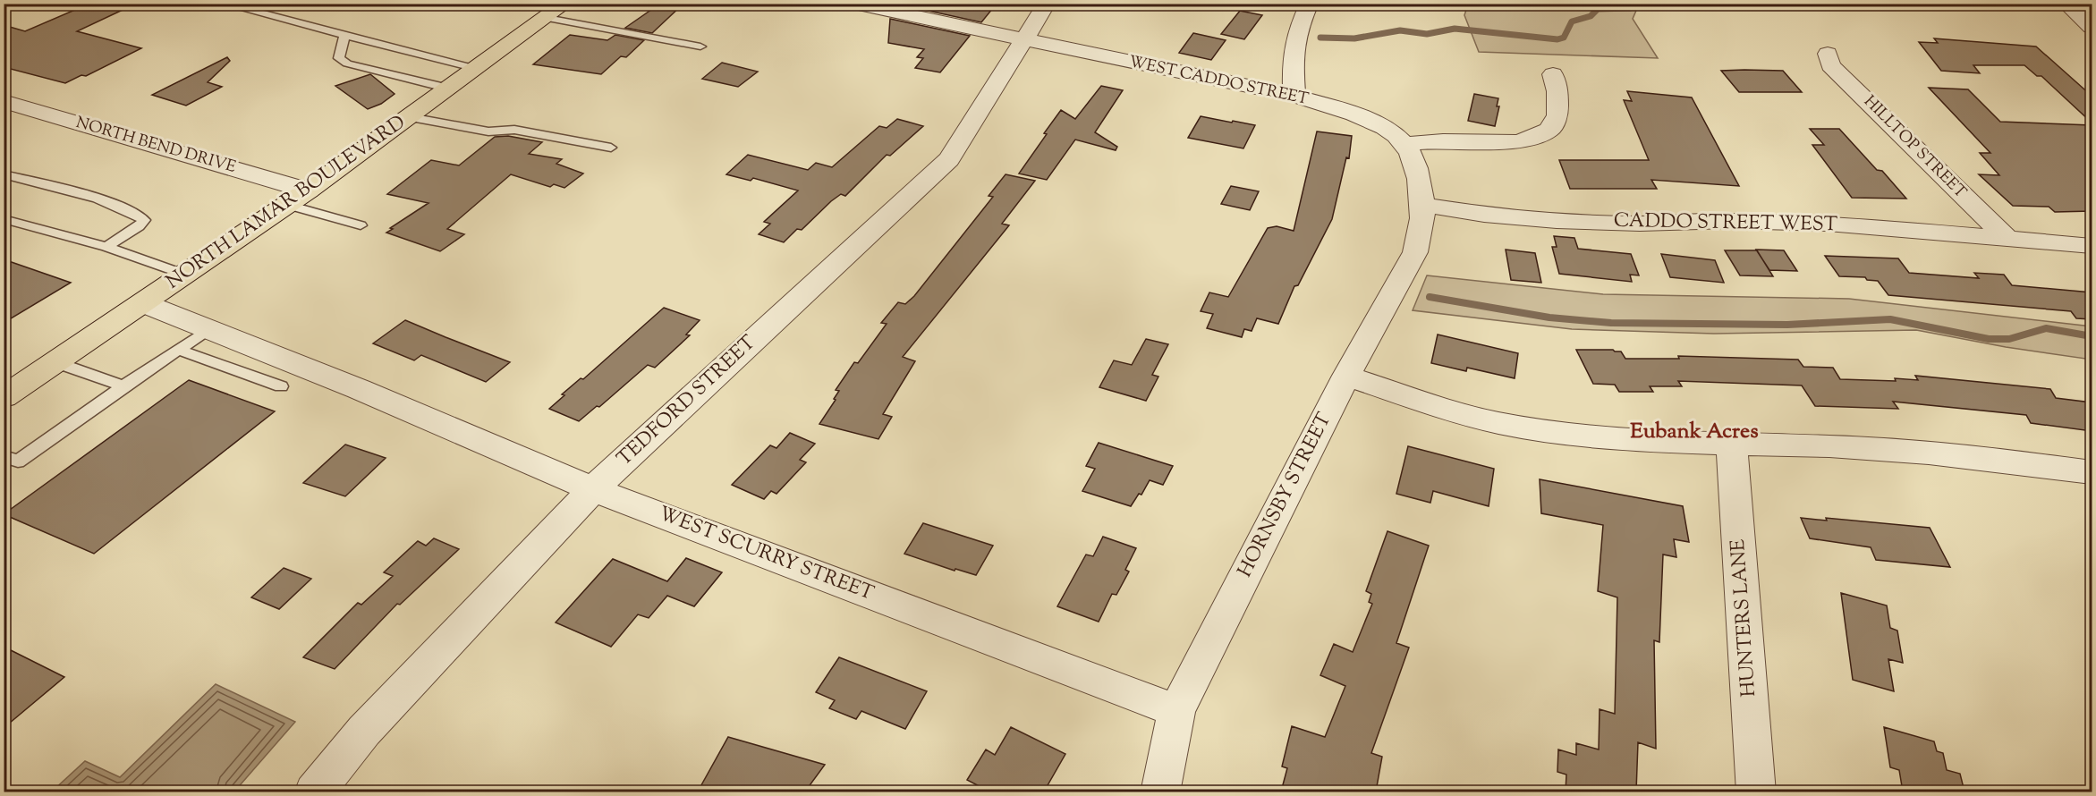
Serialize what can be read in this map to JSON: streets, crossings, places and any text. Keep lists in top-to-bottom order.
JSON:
{
  "streets": {
    "main road": ["NORTH LAMAR BOULEVARD"],
    "street": [
      "WEST CADDO STREET",
      "NORTH BEND DRIVE",
      "HILLTOP STREET",
      "CADDO STREET WEST",
      "TEDFORD STREET",
      "HORNSBY STREET",
      "WEST SCURRY STREET",
      "HUNTERS LANE"
    ]
  },
  "crossings": [
    ["WEST CADDO STREET", "TEDFORD STREET"],
    ["NORTH BEND DRIVE", "NORTH LAMAR BOULEVARD"],
    ["HILLTOP STREET", "CADDO STREET WEST"],
    ["NORTH LAMAR BOULEVARD", "WEST SCURRY STREET"],
    ["CADDO STREET WEST", "HORNSBY STREET"],
    ["TEDFORD STREET", "WEST SCURRY STREET"],
    ["HORNSBY STREET", "WEST SCURRY STREET"]
  ],
  "districts": ["Eubank Acres"]
}
